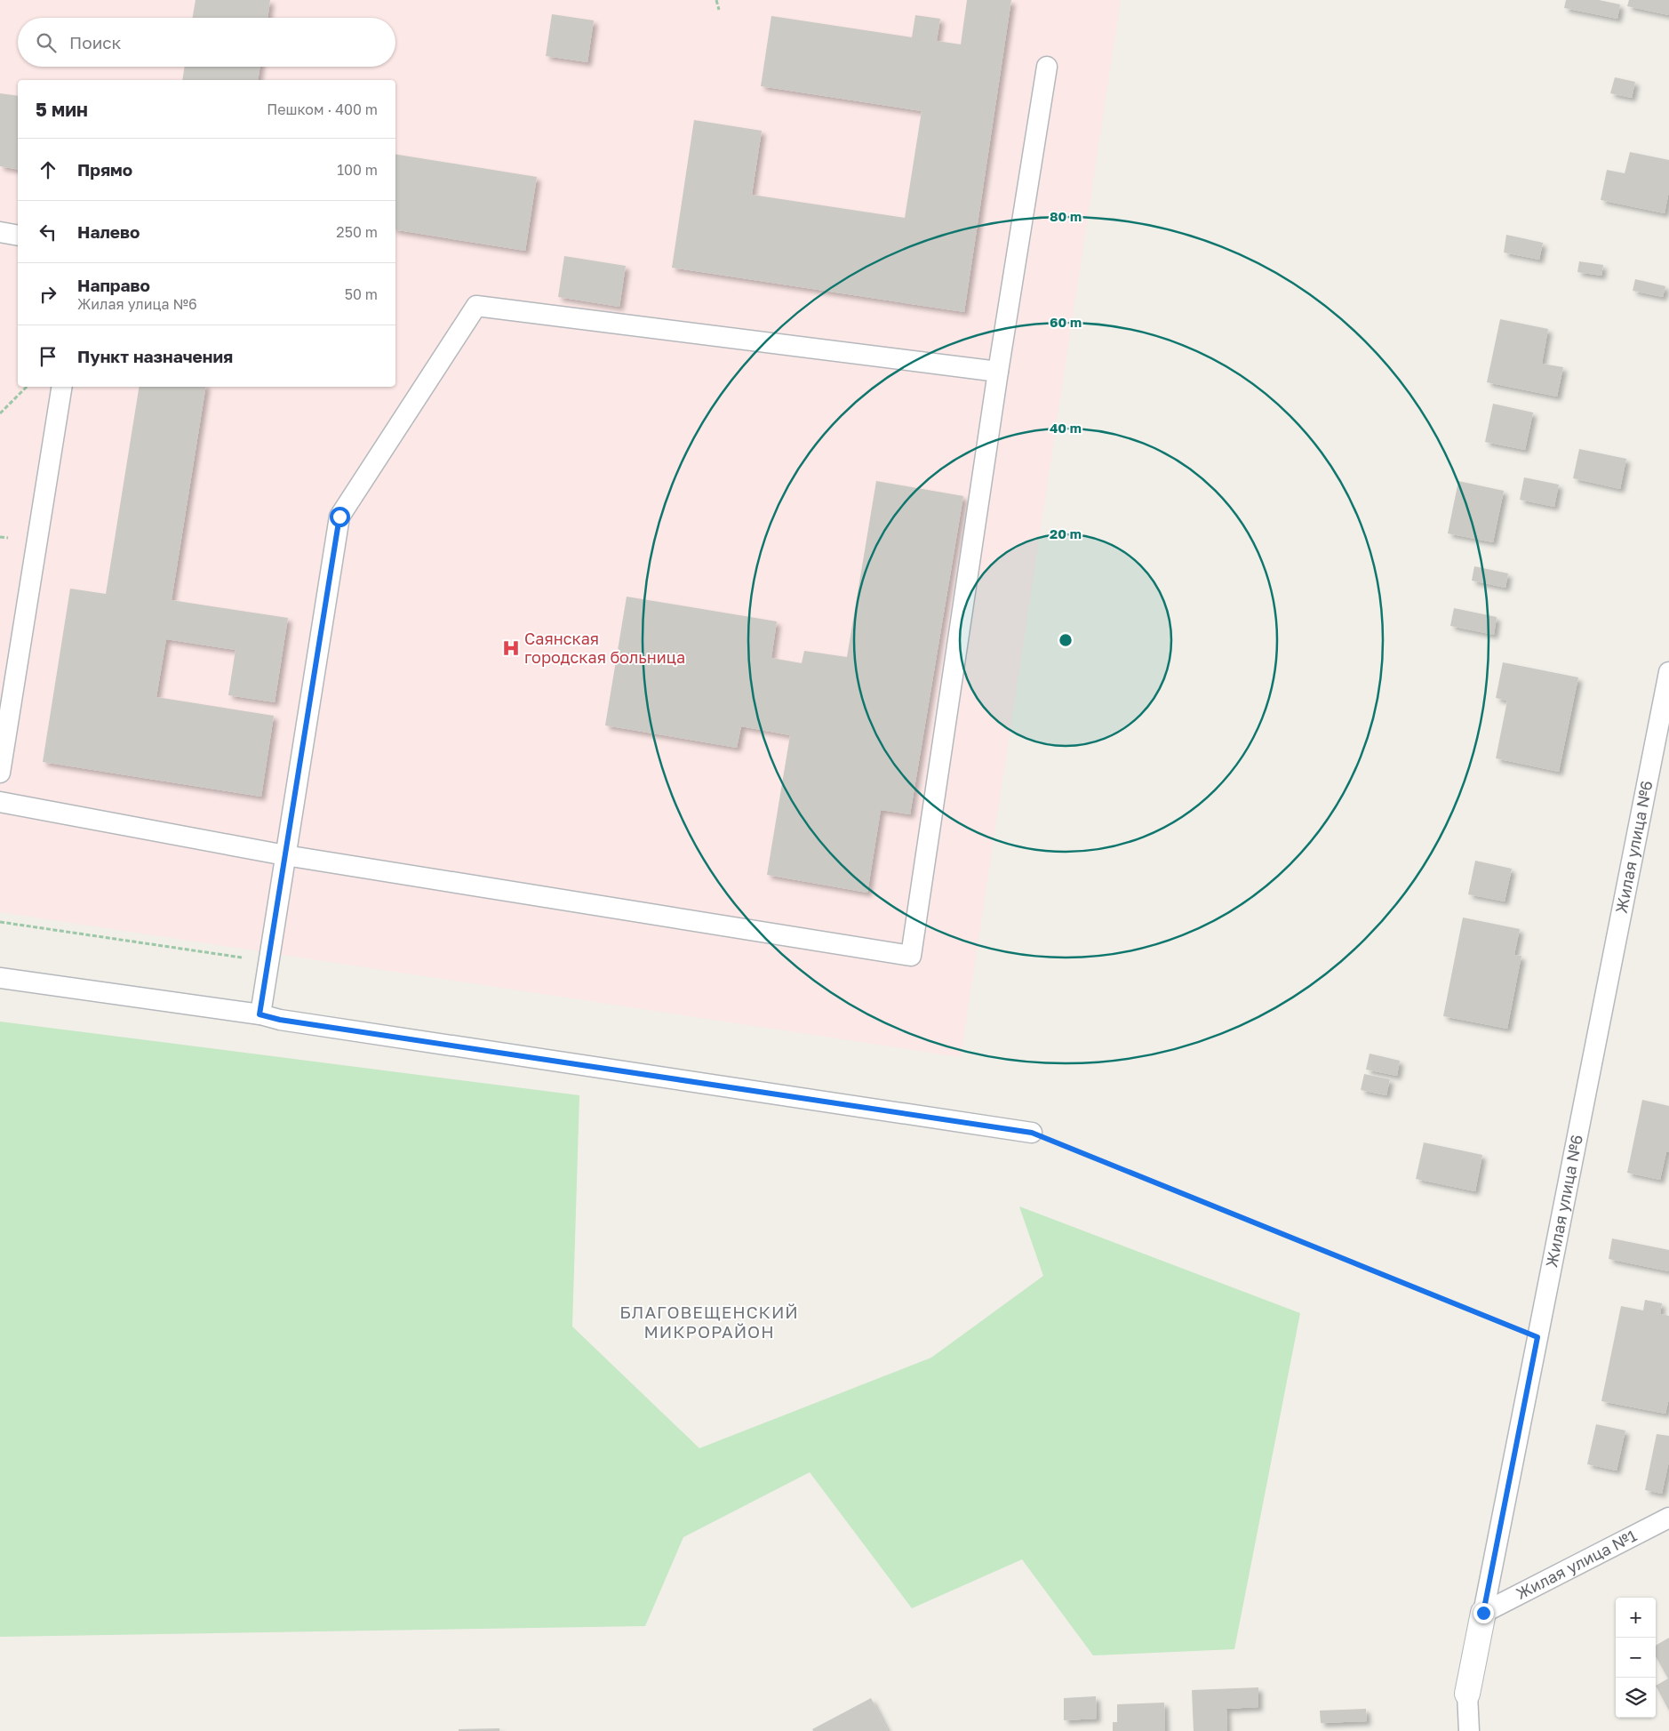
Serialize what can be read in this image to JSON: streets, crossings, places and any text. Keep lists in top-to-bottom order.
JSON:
{
  "streets": {
    "street": ["Жилая улица №6"],
    "lane": ["Жилая улица №1"]
  },
  "crossings": [
    ["Жилая улица №6", "Жилая улица №1"]
  ],
  "districts": ["БЛАГОВЕЩЕНСКИЙ МИКРОРАЙОН"],
  "places": {
    "hospital": ["Саянская городская больница"]
  },
  "page": {
    "search": "Поиск",
    "heading": ["5 мин", "Пешком · 400 m"],
    "list": [
      ["Прямо", "100 m"],
      ["Налево", "250 m"],
      ["Направо", "Жилая улица №6", "50 m"],
      "Пункт назначения"
    ],
    "map_buttons": ["+", "−"]
  },
  "rings": [
    "80 m",
    "60 m",
    "40 m",
    "20 m"
  ]
}
